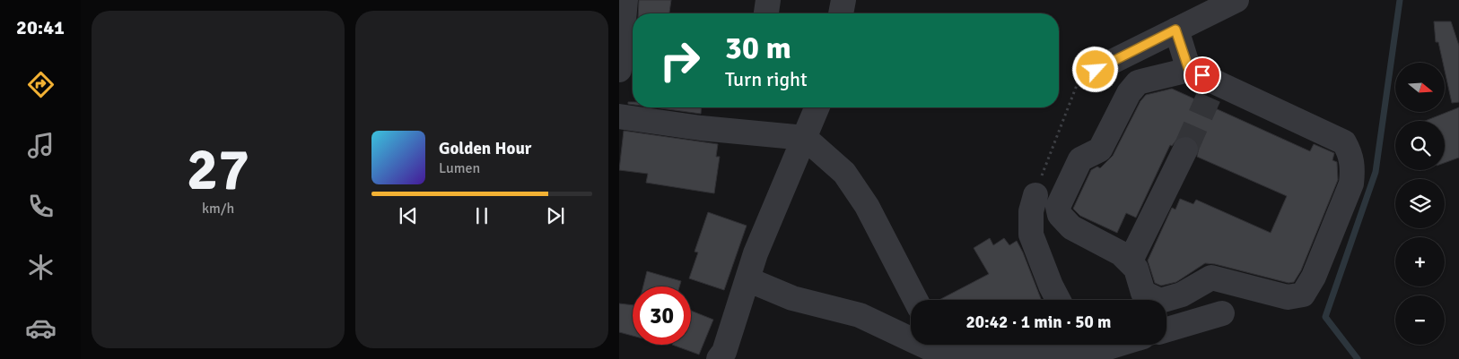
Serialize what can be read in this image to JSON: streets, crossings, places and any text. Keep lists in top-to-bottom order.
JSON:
{
  "north": "right",
  "page": {
    "tabs": "20:41",
    "tile": ["27", "km/h"],
    "turn": ["30 m", "Turn right"],
    "map_buttons": ["+", "−"],
    "song": ["Golden Hour", "Lumen"],
    "limit": "30",
    "trip": "20:42 · 1 min · 50 m"
  }
}
